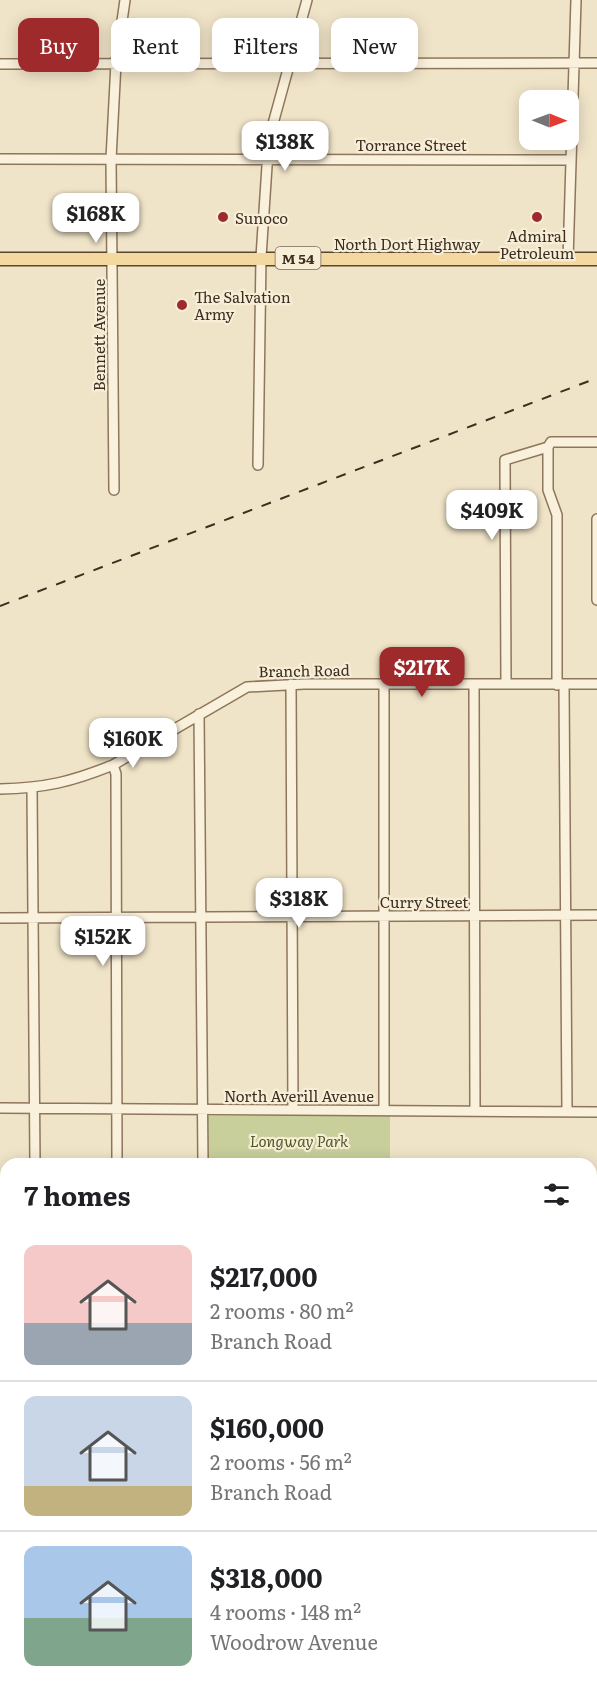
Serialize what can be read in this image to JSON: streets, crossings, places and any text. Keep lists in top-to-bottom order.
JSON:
{
  "streets": {
    "main road": ["North Dort Highway", "M 54"],
    "street": [
      "Torrance Street",
      "Bennett Avenue",
      "Branch Road",
      "Curry Street",
      "North Averill Avenue"
    ]
  },
  "crossings": [
    ["Torrance Street", "Bennett Avenue"],
    ["North Dort Highway", "Bennett Avenue"]
  ],
  "parks": ["Longway Park"],
  "places": ["Sunoco", "Admiral Petroleum", "The Salvation Army"],
  "north": "right",
  "page": {
    "chip": [
      "Buy",
      "Rent",
      "Filters",
      "New"
    ],
    "price": [
      "$138K",
      "$168K",
      "$409K",
      "$217K",
      "$160K",
      "$318K",
      "$152K"
    ],
    "heading": "7 homes",
    "list": [
      {
        "name": "$217,000",
        "note": "2 rooms · 80 m² · Branch Road"
      },
      {
        "name": "$160,000",
        "note": "2 rooms · 56 m² · Branch Road"
      },
      {
        "name": "$318,000",
        "note": "4 rooms · 148 m² · Woodrow Avenue"
      }
    ]
  }
}
